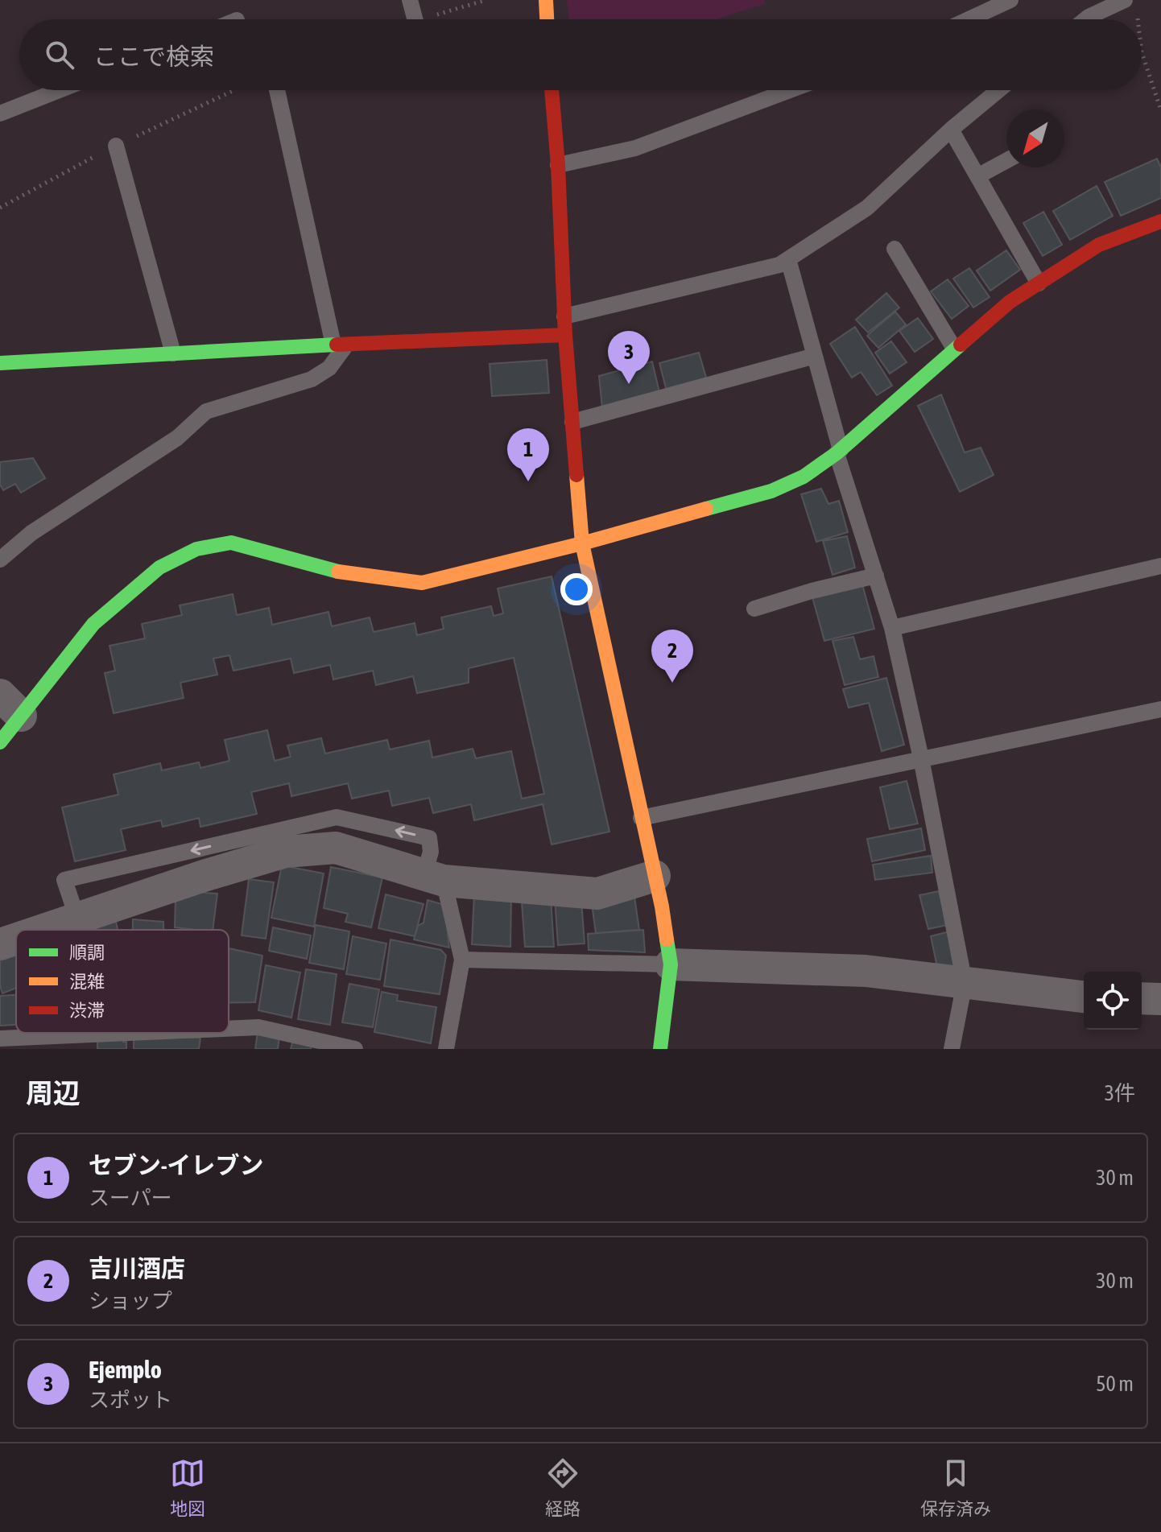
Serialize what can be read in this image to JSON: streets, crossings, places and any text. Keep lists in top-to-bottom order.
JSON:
{
  "legend": ["順調", "混雑", "渋滞"],
  "north": "bottom left",
  "page": {
    "search": "ここで検索",
    "pins": ["3", "1", "2"],
    "heading": ["周辺", "3件"],
    "list": [
      {
        "mark": "1",
        "name": "セブン-イレブン",
        "note": "スーパー",
        "value": "30 m"
      },
      {
        "mark": "2",
        "name": "吉川酒店",
        "note": "ショップ",
        "value": "30 m"
      },
      {
        "mark": "3",
        "name": "Ejemplo",
        "note": "スポット",
        "value": "50 m"
      }
    ],
    "nav": ["地図", "経路", "保存済み"]
  }
}
